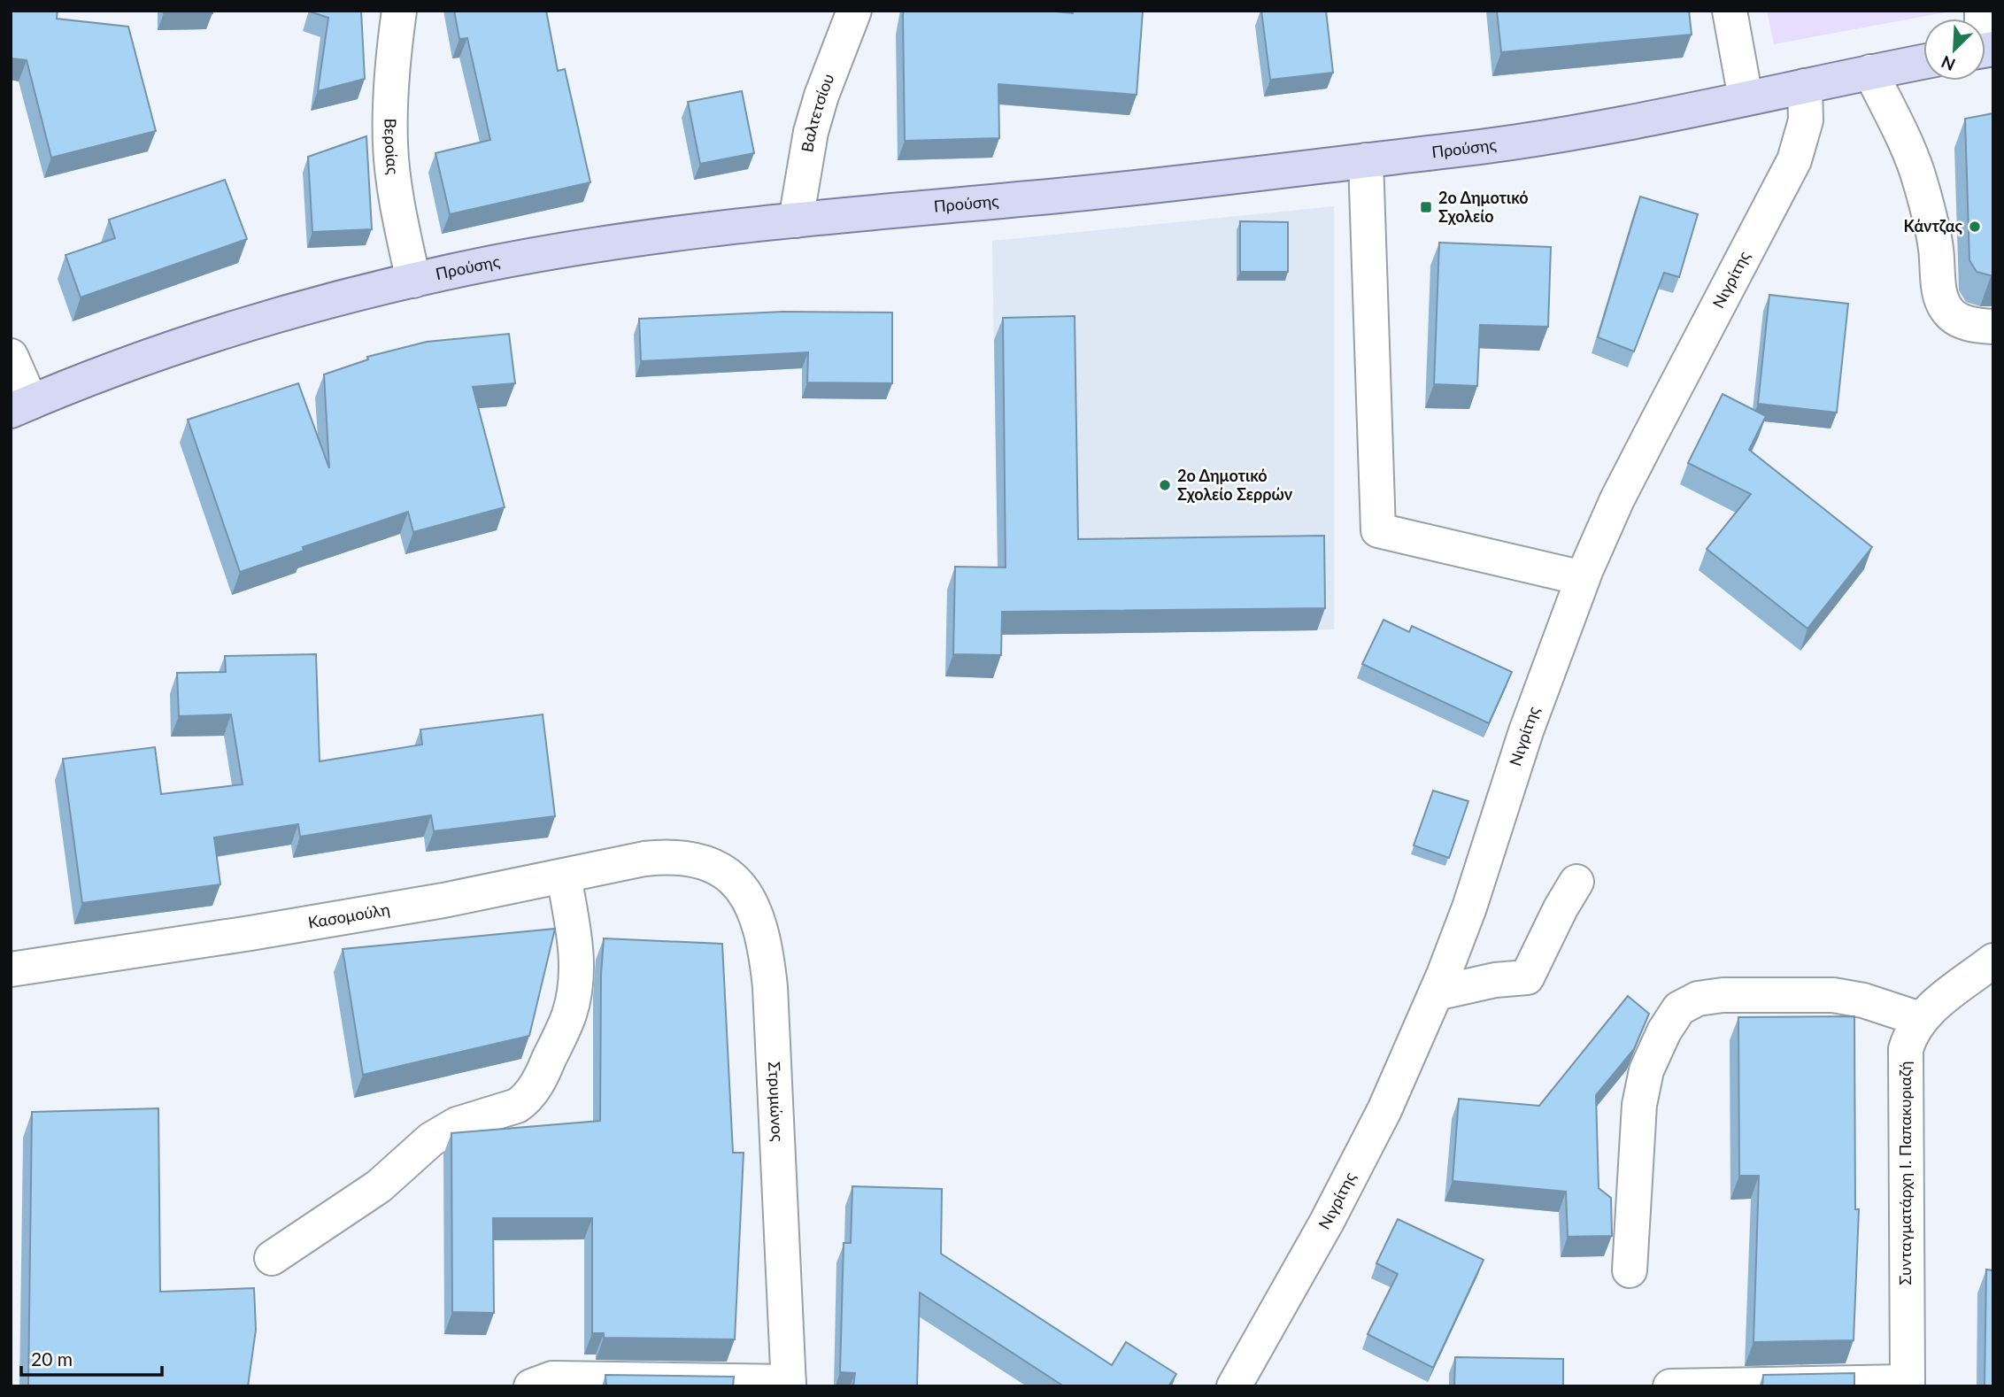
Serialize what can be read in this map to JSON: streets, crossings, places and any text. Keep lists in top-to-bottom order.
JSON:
{
  "streets": {
    "main road": ["Προύσης"],
    "street": [
      "Βαλτετσίου",
      "Βεροίας",
      "Νιγρίτης",
      "Κασομούλη",
      "Στρυμώνος",
      "Συνταγματάρχη Ι. Παπακυριαζή"
    ]
  },
  "crossings": [
    ["Βαλτετσίου", "Προύσης"],
    ["Βεροίας", "Προύσης"],
    ["Προύσης", "Νιγρίτης"],
    ["Κασομούλη", "Στρυμώνος"]
  ],
  "places": {
    "transit": ["2ο Δημοτικό Σχολείο"],
    "other": ["Κάντζας", "2ο Δημοτικό Σχολείο Σερρών"]
  },
  "scale_bar": "20 m",
  "north": "bottom left"
}
